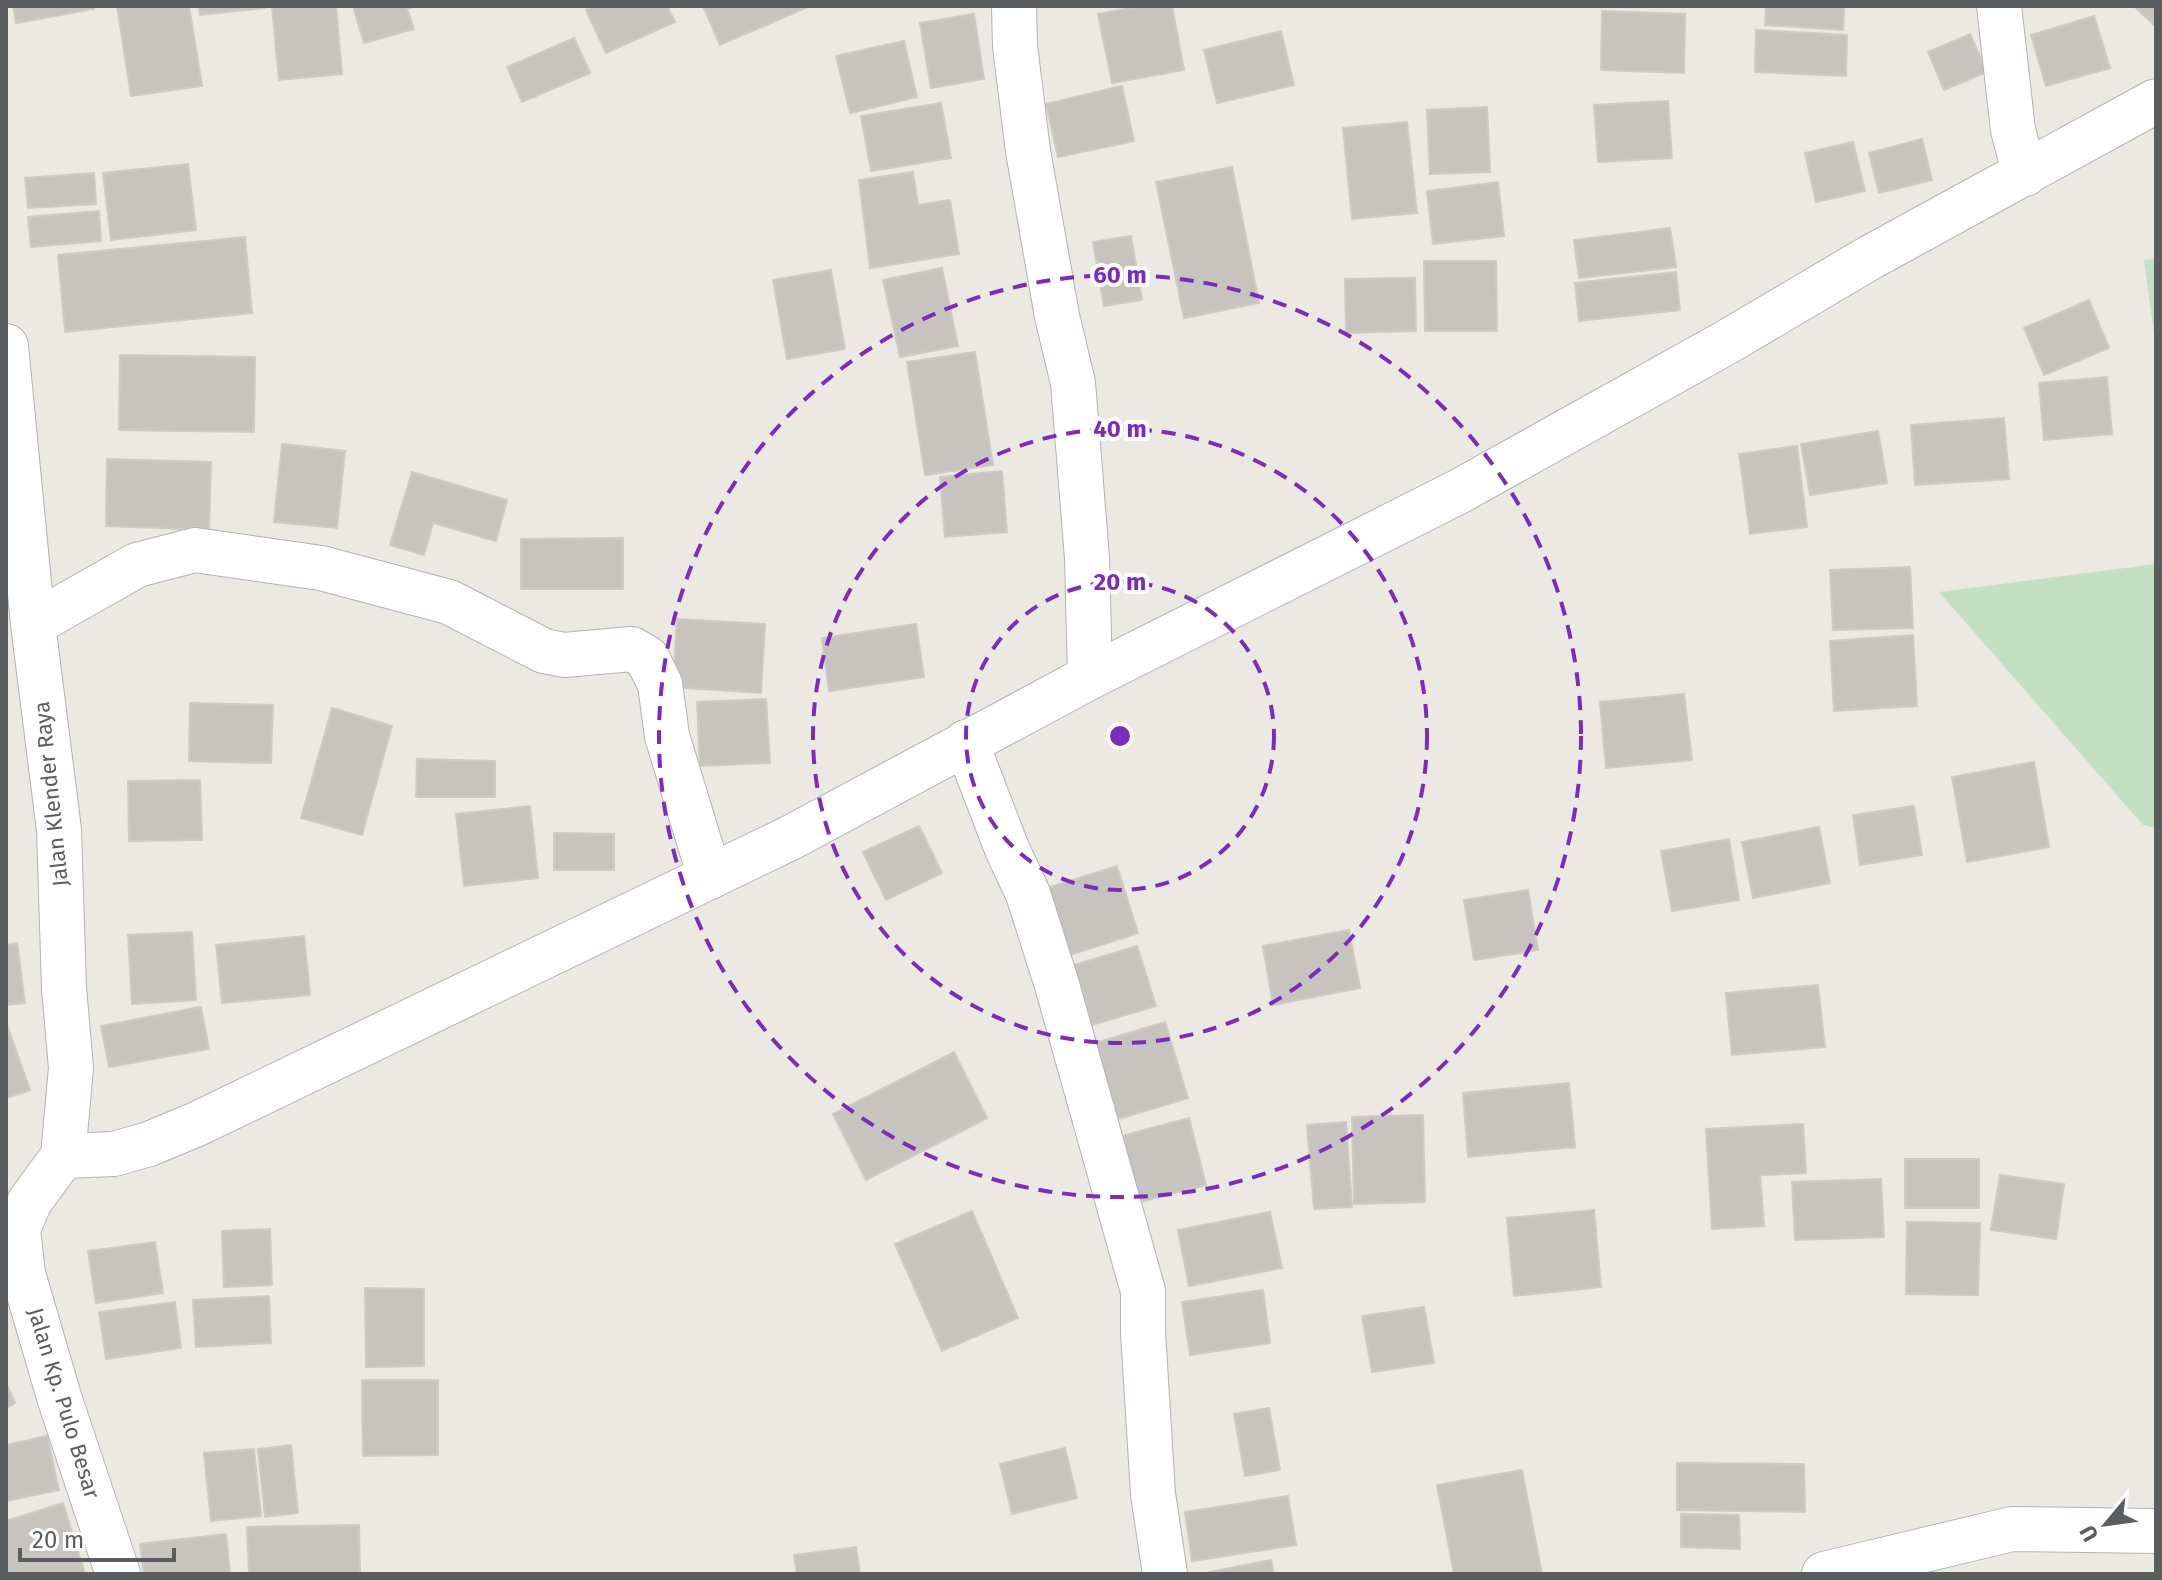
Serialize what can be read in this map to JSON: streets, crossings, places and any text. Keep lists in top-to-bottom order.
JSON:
{
  "streets": {
    "street": ["Jalan Klender Raya", "Jalan Kp. Pulo Besar"]
  },
  "scale_bar": "20 m",
  "north": "bottom left",
  "rings": ["60 m", "40 m", "20 m"]
}
